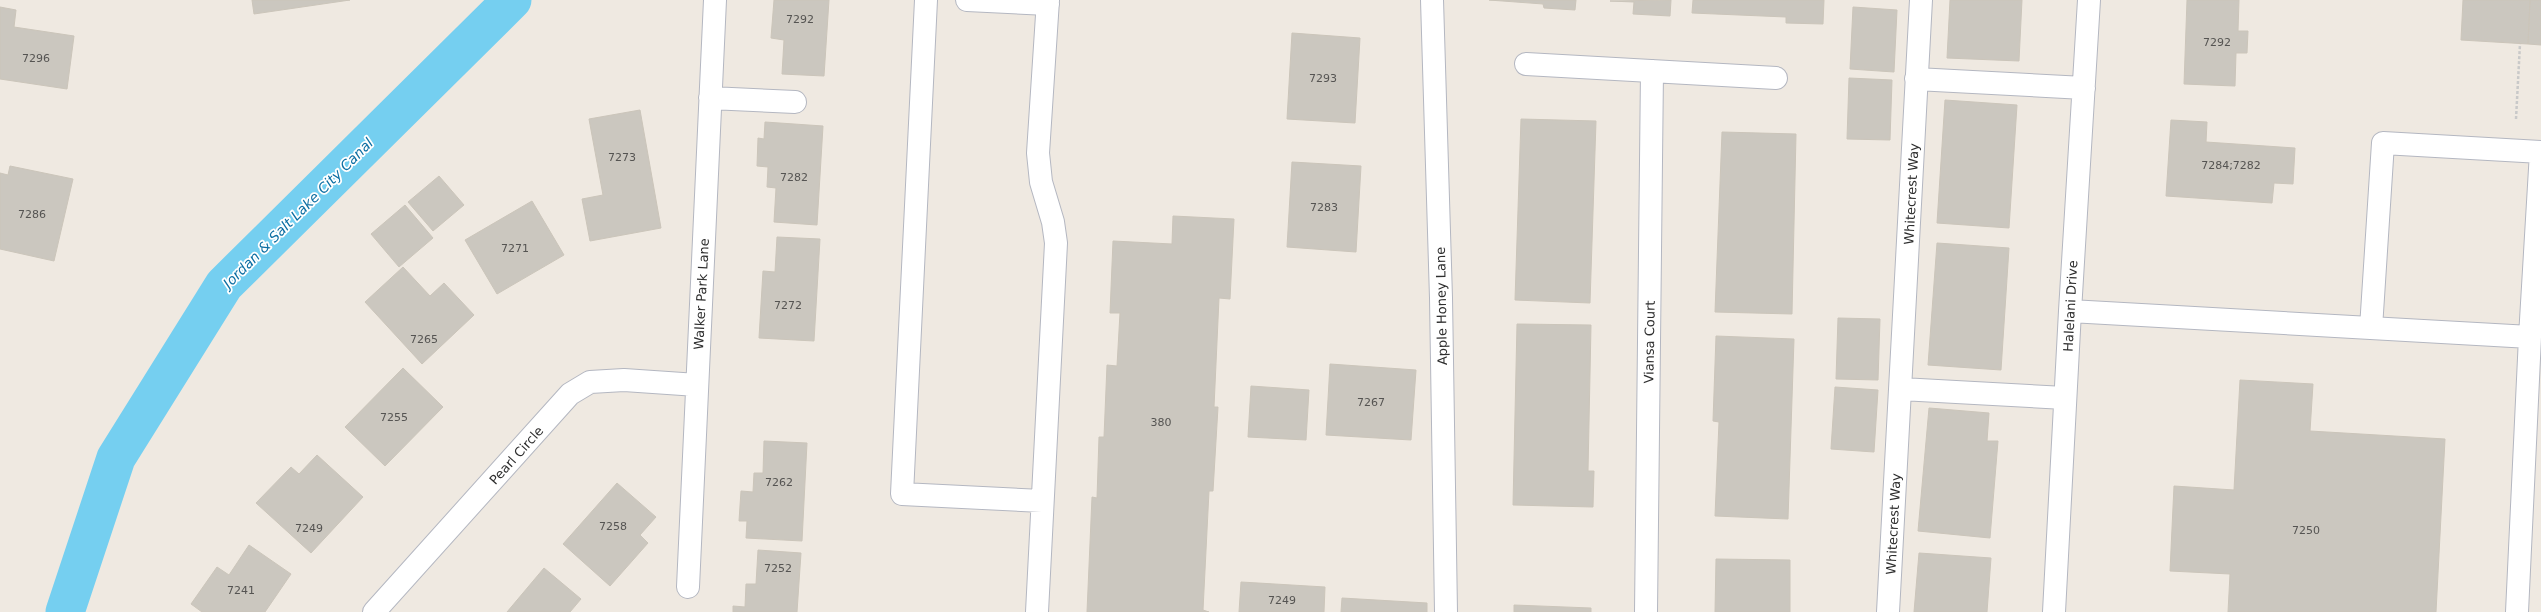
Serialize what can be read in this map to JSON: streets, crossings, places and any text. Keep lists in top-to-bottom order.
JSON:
{
  "streets": {
    "street": [
      "Whitecrest Way",
      "Walker Park Lane",
      "Apple Honey Lane",
      "Halelani Drive",
      "Viansa Court",
      "Pearl Circle"
    ]
  },
  "crossings": [
    ["Walker Park Lane", "Pearl Circle"]
  ],
  "water": ["Jordan & Salt Lake City Canal"],
  "house_numbers": [
    "7292",
    "7292",
    "7296",
    "7293",
    "7273",
    "7284;7282",
    "7282",
    "7283",
    "7286",
    "7271",
    "7272",
    "7265",
    "7267",
    "7255",
    "380",
    "7262",
    "7258",
    "7249",
    "7250",
    "7252",
    "7241",
    "7249"
  ]
}
